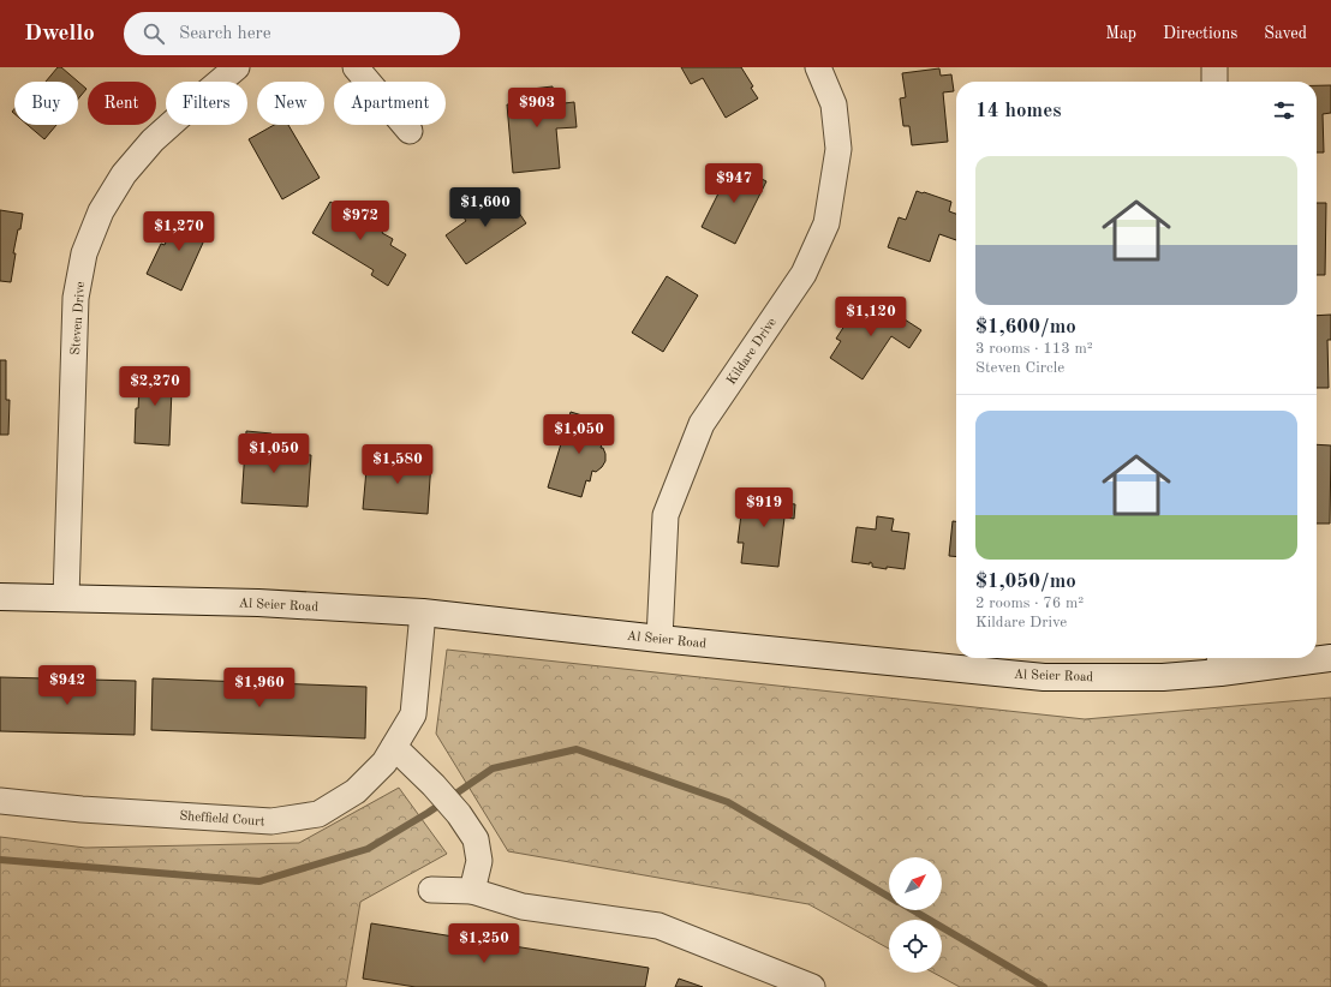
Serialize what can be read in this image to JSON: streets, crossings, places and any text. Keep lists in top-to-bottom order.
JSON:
{
  "streets": {
    "street": [
      "Steven Drive",
      "Kildare Drive",
      "Al Seier Road",
      "Sheffield Court"
    ]
  },
  "crossings": [
    ["Steven Drive", "Al Seier Road"],
    ["Kildare Drive", "Al Seier Road"],
    ["Al Seier Road", "Sheffield Court"]
  ],
  "north": "top right",
  "page": {
    "header": "Dwello",
    "search": "Search here",
    "nav": ["Map", "Directions", "Saved"],
    "chip": [
      "Buy",
      "Rent",
      "Filters",
      "New",
      "Apartment"
    ],
    "heading": "14 homes",
    "price": [
      "$903",
      "$947",
      "$1,600",
      "$972",
      "$1,270",
      "$1,120",
      "$2,270",
      "$1,050",
      "$1,050",
      "$1,580",
      "$919",
      "$942",
      "$1,960",
      "$1,250"
    ],
    "list": [
      {
        "name": "$1,600/mo",
        "note": "3 rooms · 113 m² · Steven Circle"
      },
      {
        "name": "$1,050/mo",
        "note": "2 rooms · 76 m² · Kildare Drive"
      }
    ]
  }
}
